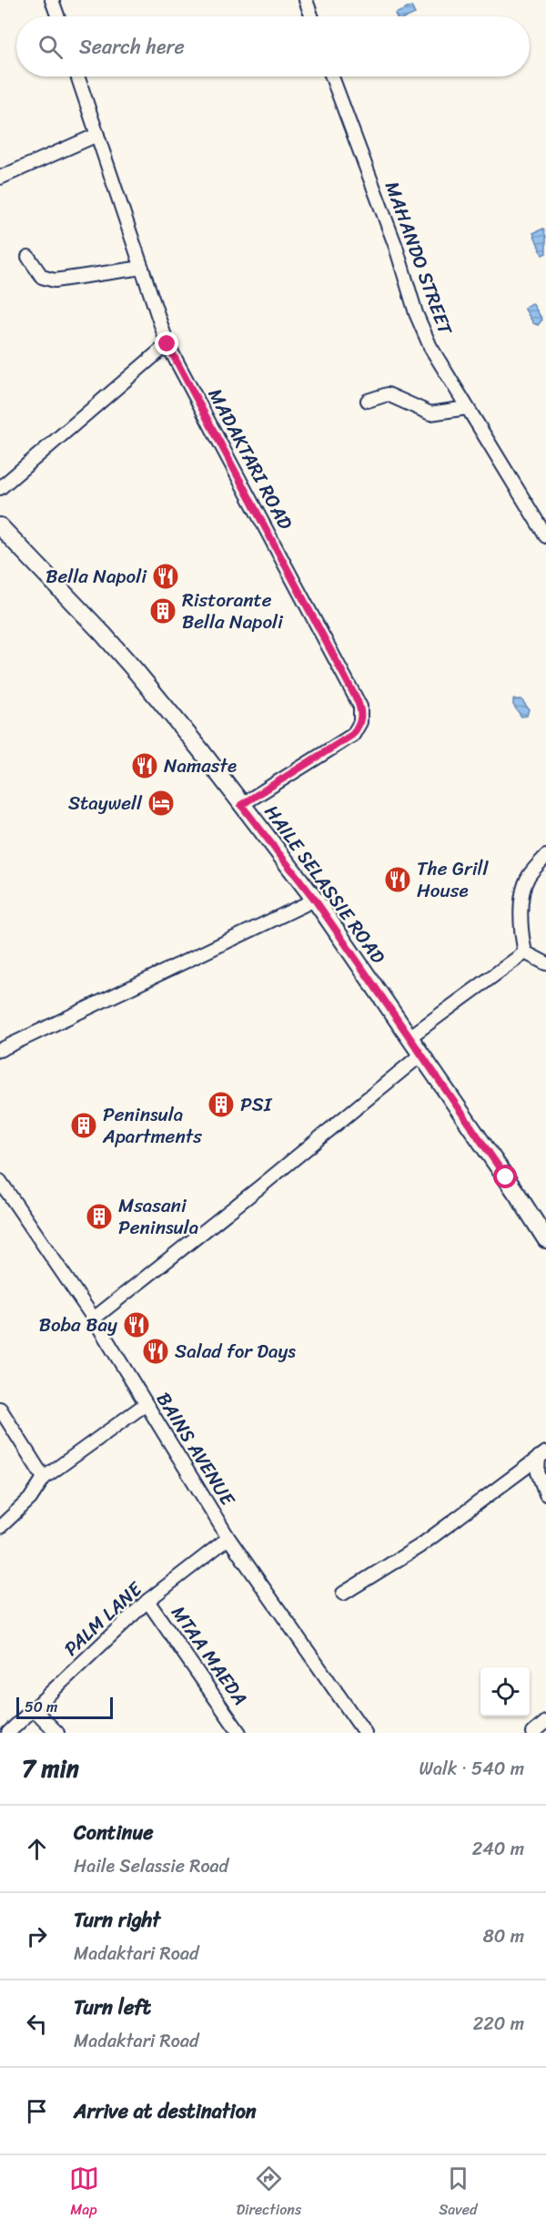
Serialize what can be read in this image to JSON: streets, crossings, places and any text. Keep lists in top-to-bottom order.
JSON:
{
  "streets": {
    "street": [
      "MAHANDO STREET",
      "MADAKTARI ROAD",
      "HAILE SELASSIE ROAD",
      "BAINS AVENUE",
      "PALM LANE",
      "MTAA MAEDA"
    ]
  },
  "crossings": [
    ["MADAKTARI ROAD", "HAILE SELASSIE ROAD"],
    ["BAINS AVENUE", "PALM LANE"],
    ["PALM LANE", "MTAA MAEDA"]
  ],
  "places": {
    "restaurant": [
      "Bella Napoli",
      "Namaste",
      "The Grill House",
      "Boba Bay",
      "Salad for Days"
    ],
    "building": [
      "Ristorante Bella Napoli",
      "PSI",
      "Peninsula Apartments",
      "Msasani Peninsula"
    ],
    "hotel": ["Staywell"]
  },
  "scale_bar": "50 m",
  "page": {
    "search": "Search here",
    "scale": "50 m",
    "heading": ["7 min", "Walk · 540 m"],
    "list": [
      ["Continue", "Haile Selassie Road", "240 m"],
      ["Turn right", "Madaktari Road", "80 m"],
      ["Turn left", "Madaktari Road", "220 m"],
      "Arrive at destination"
    ],
    "nav": ["Map", "Directions", "Saved"]
  }
}
